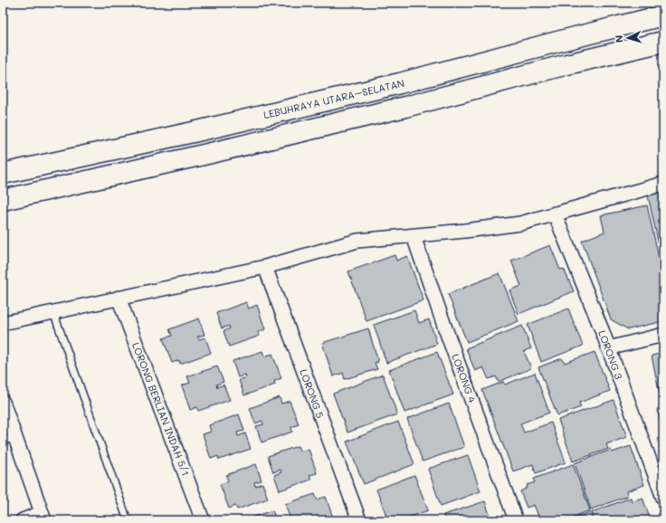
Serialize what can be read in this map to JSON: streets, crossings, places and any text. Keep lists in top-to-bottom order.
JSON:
{
  "streets": {
    "highway": ["LEBUHRAYA UTARA–SELATAN"],
    "street": [
      "LORONG 3",
      "LORONG 4",
      "LORONG 5",
      "LORONG BERLIAN INDAH 5/1"
    ]
  },
  "north": "left"
}
